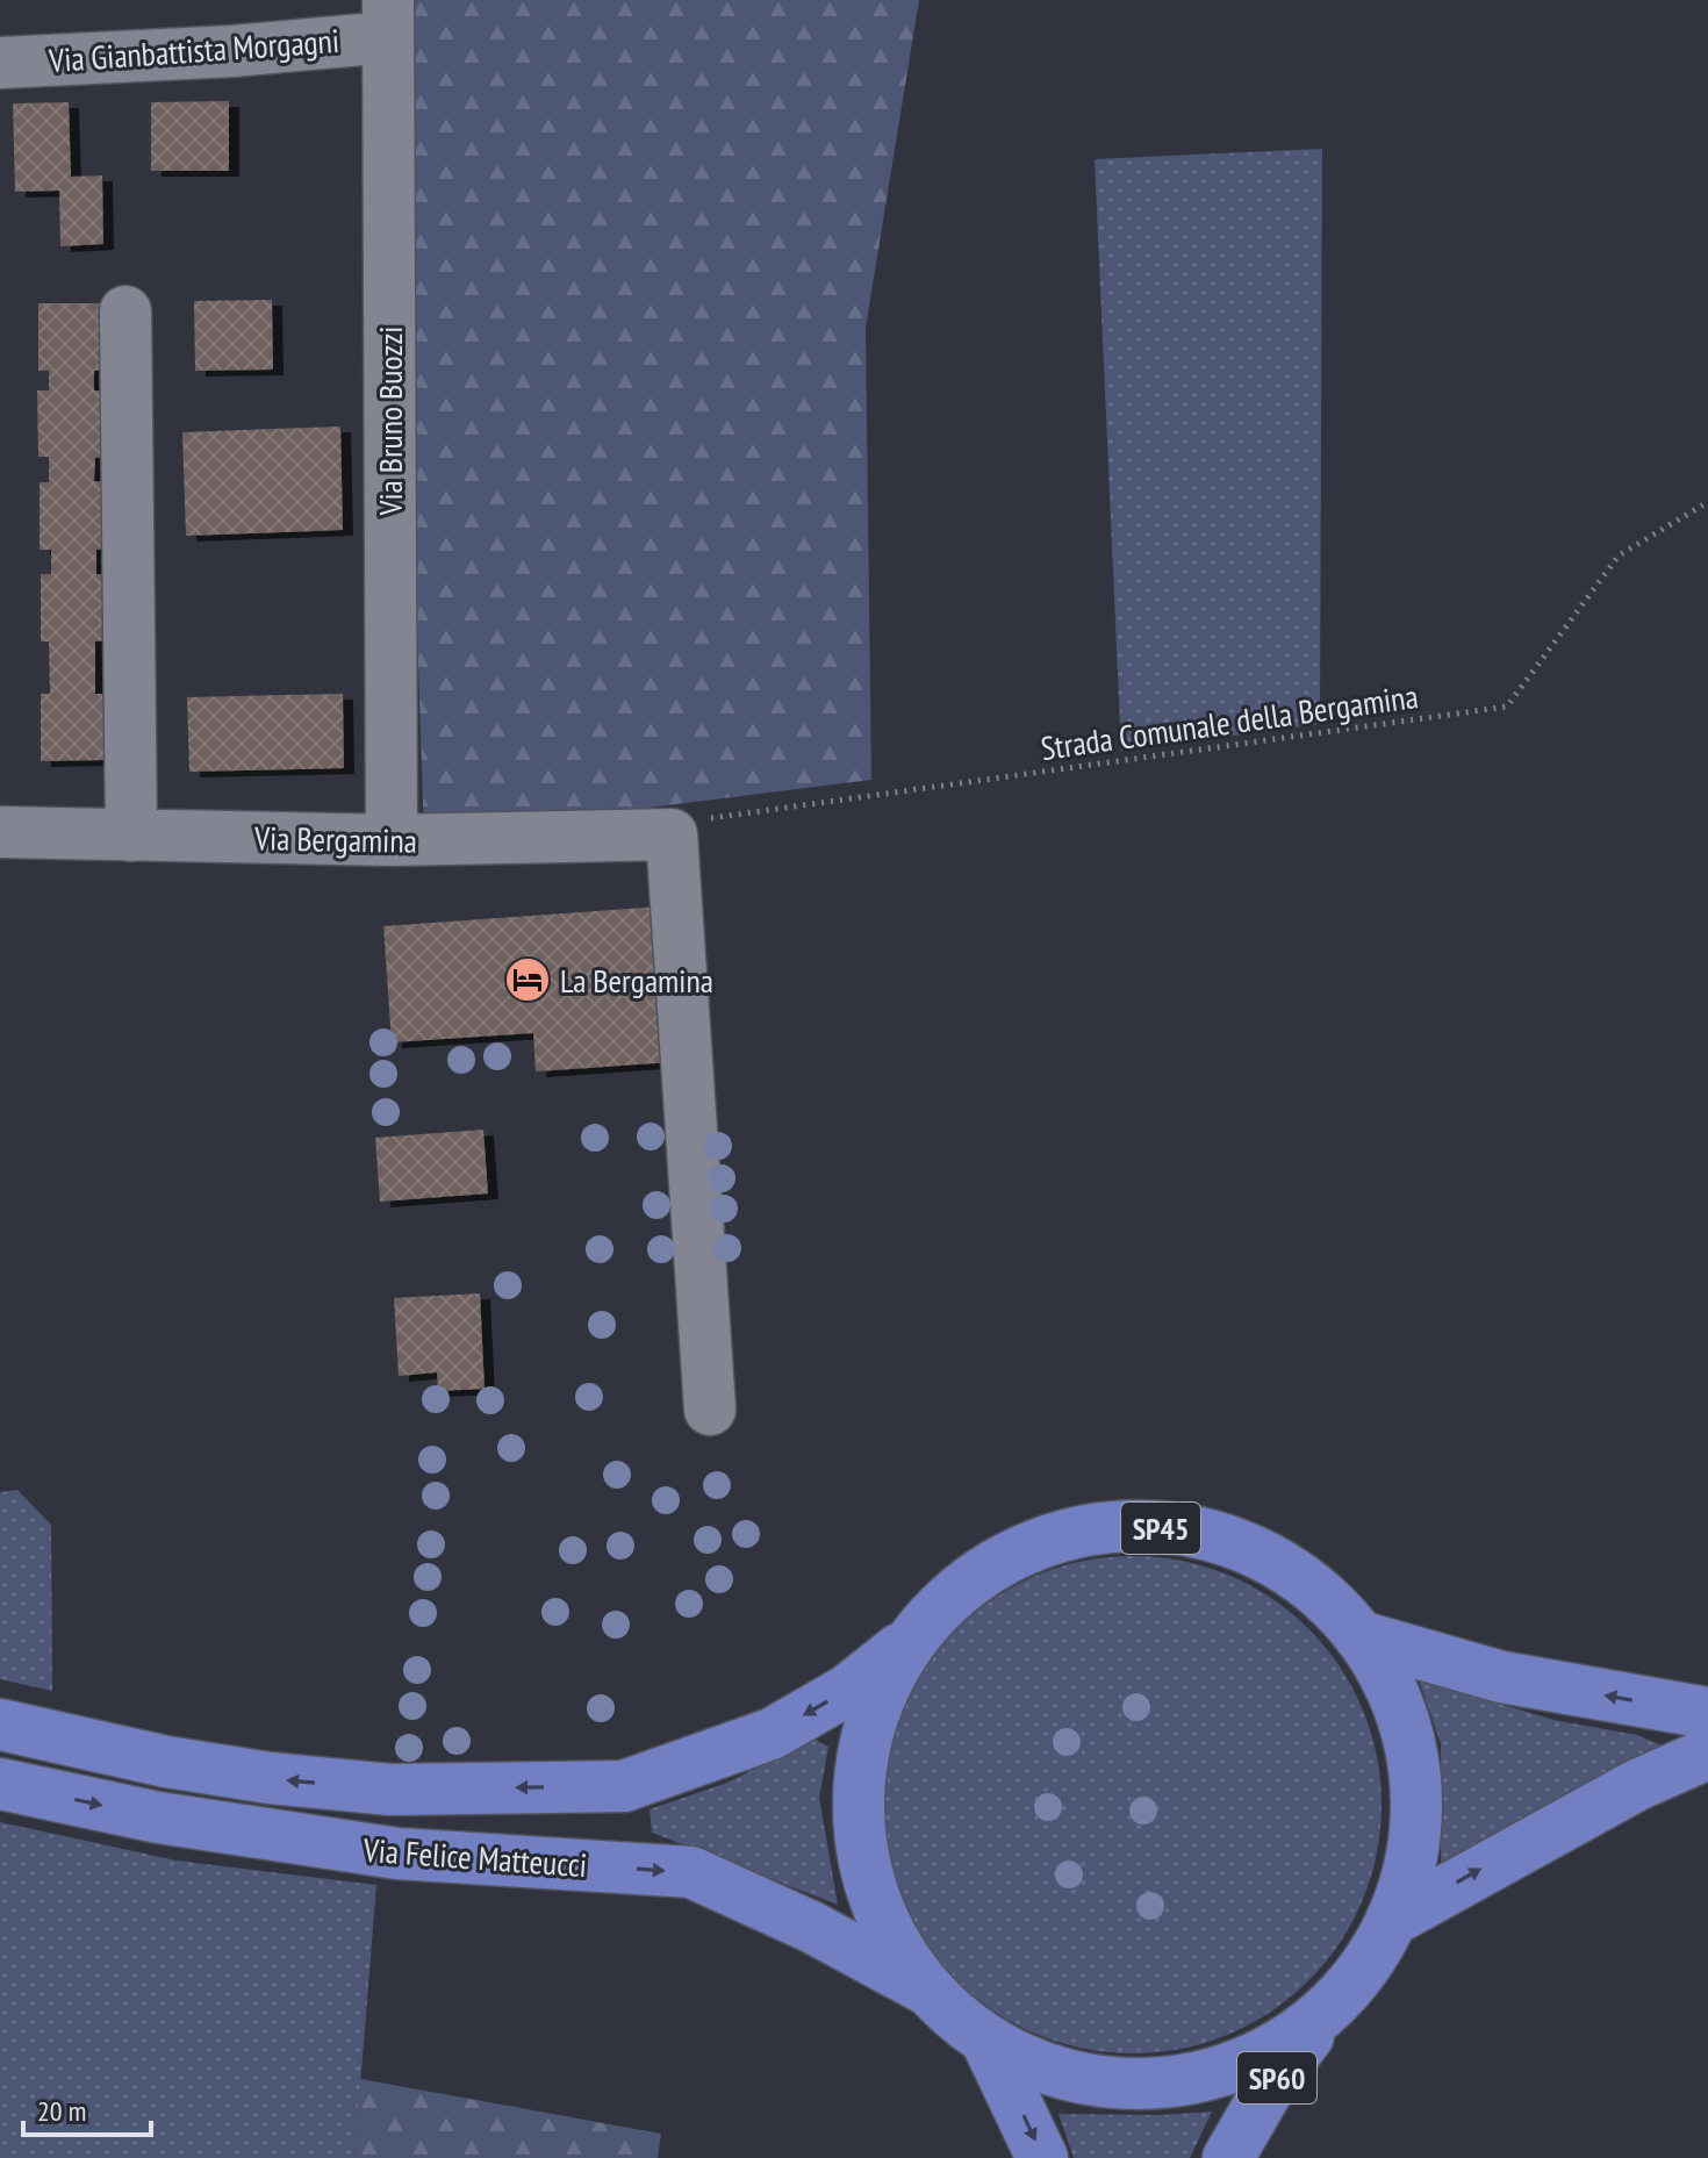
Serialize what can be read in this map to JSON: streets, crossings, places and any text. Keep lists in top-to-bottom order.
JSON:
{
  "streets": {
    "main road": ["SP45", "Via Felice Matteucci", "SP60"],
    "street": ["Via Gianbattista Morgagni", "Via Bruno Buozzi", "Via Bergamina"],
    "path": ["Strada Comunale della Bergamina"]
  },
  "crossings": [
    ["Via Gianbattista Morgagni", "Via Bruno Buozzi"],
    ["Via Bruno Buozzi", "Via Bergamina"],
    ["Strada Comunale della Bergamina", "Via Bergamina"],
    ["SP45", "Via Felice Matteucci"],
    ["SP45", "SP60"]
  ],
  "places": {
    "hotel": ["La Bergamina"]
  },
  "scale_bar": "20 m"
}
